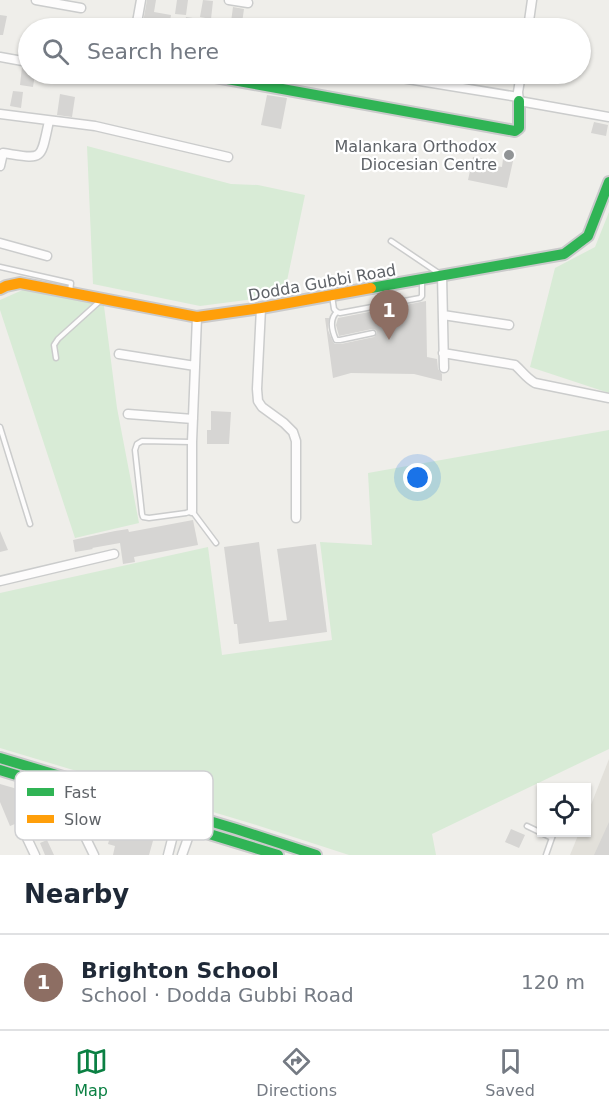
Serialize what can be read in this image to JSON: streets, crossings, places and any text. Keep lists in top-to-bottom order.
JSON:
{
  "streets": {
    "street": ["Dodda Gubbi Road"]
  },
  "places": ["Malankara Orthodox Diocesian Centre"],
  "legend": ["Fast", "Slow"],
  "page": {
    "search": "Search here",
    "pins": "1",
    "heading": "Nearby",
    "list": [
      {
        "mark": "1",
        "name": "Brighton School",
        "note": "School · Dodda Gubbi Road",
        "value": "120 m"
      }
    ],
    "nav": ["Map", "Directions", "Saved"]
  }
}
